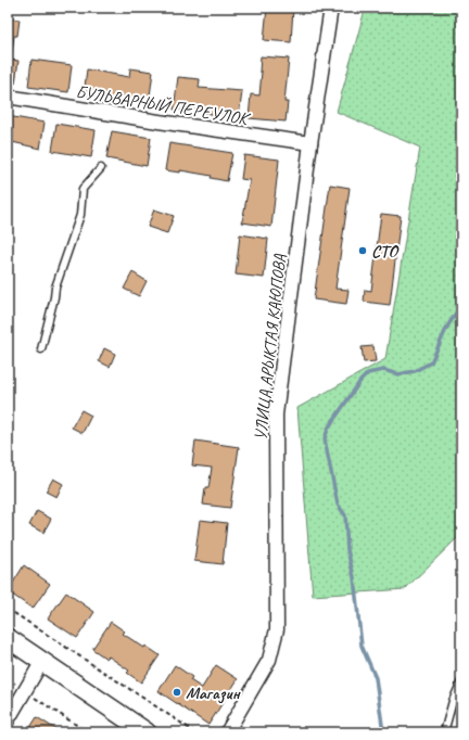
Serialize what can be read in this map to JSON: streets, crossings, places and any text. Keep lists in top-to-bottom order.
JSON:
{
  "streets": {
    "street": ["БУЛЬВАРНЫЙ ПЕРЕУЛОК", "УЛИЦА АРЫКТАЯ КАЮПОВА"]
  },
  "crossings": [
    ["БУЛЬВАРНЫЙ ПЕРЕУЛОК", "УЛИЦА АРЫКТАЯ КАЮПОВА"]
  ],
  "places": ["СТО", "Магазин"]
}
